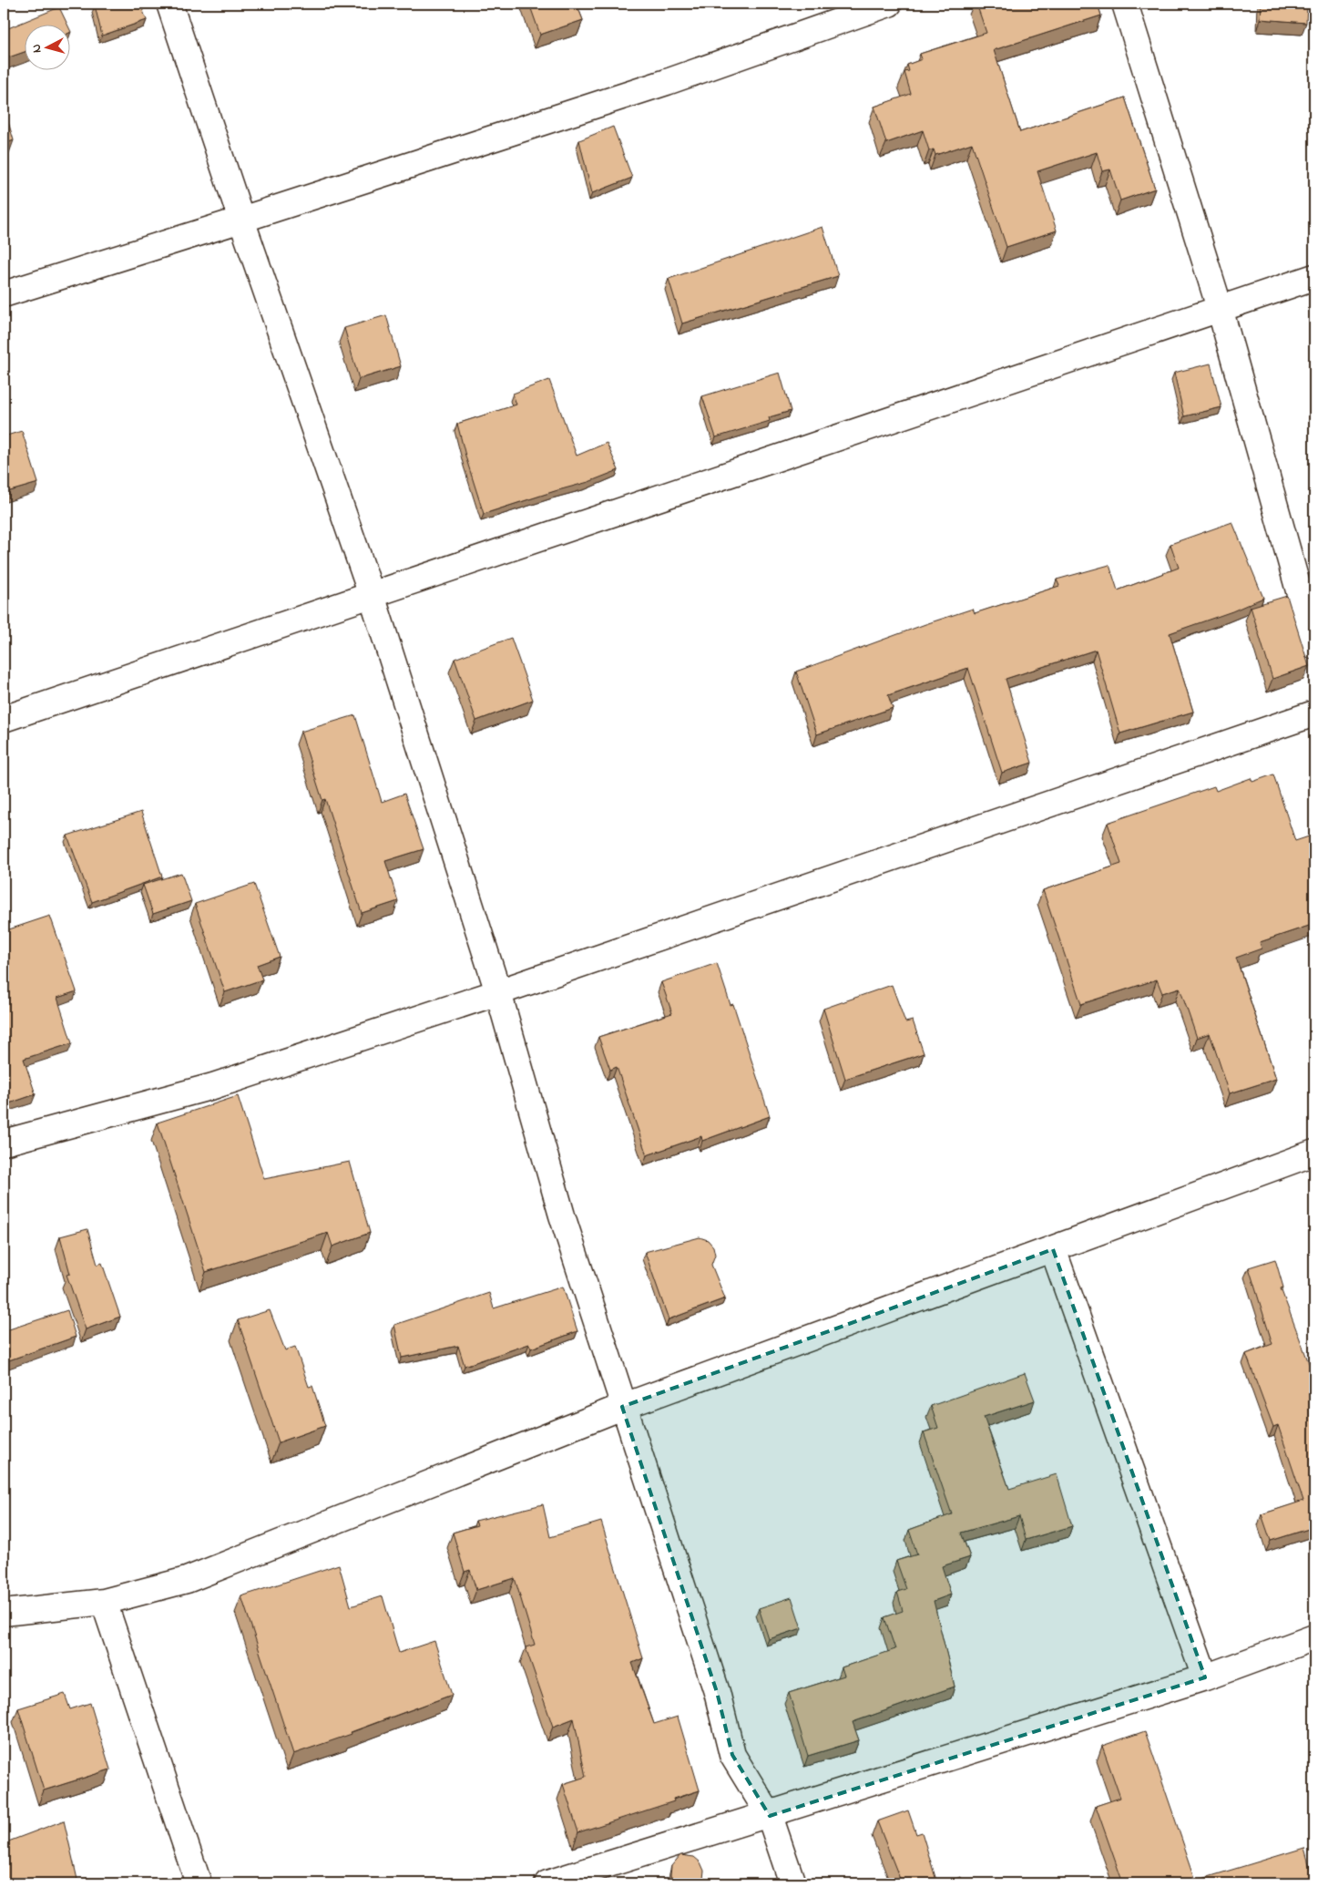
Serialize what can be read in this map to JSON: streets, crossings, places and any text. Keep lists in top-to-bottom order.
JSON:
{
  "north": "left"
}
